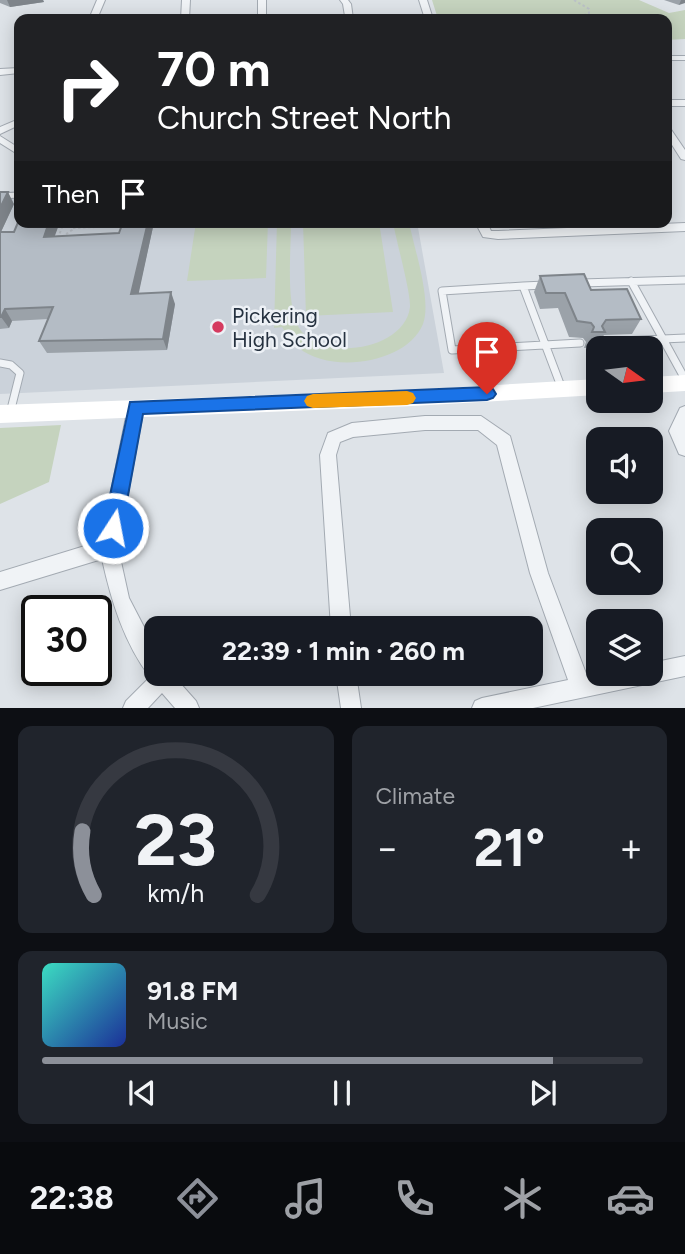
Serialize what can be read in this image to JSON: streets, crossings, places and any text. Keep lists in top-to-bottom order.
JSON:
{
  "places": ["Pickering High School"],
  "north": "right",
  "page": {
    "turn": ["70 m", "Church Street North"],
    "then": "Then",
    "limit": "30",
    "trip": "22:39 · 1 min · 260 m",
    "tile": "Climate",
    "heat": ["−", "21°", "+"],
    "song": ["91.8 FM", "Music"],
    "tabs": "22:38",
    "gauge": ["23", "km/h"]
  }
}
